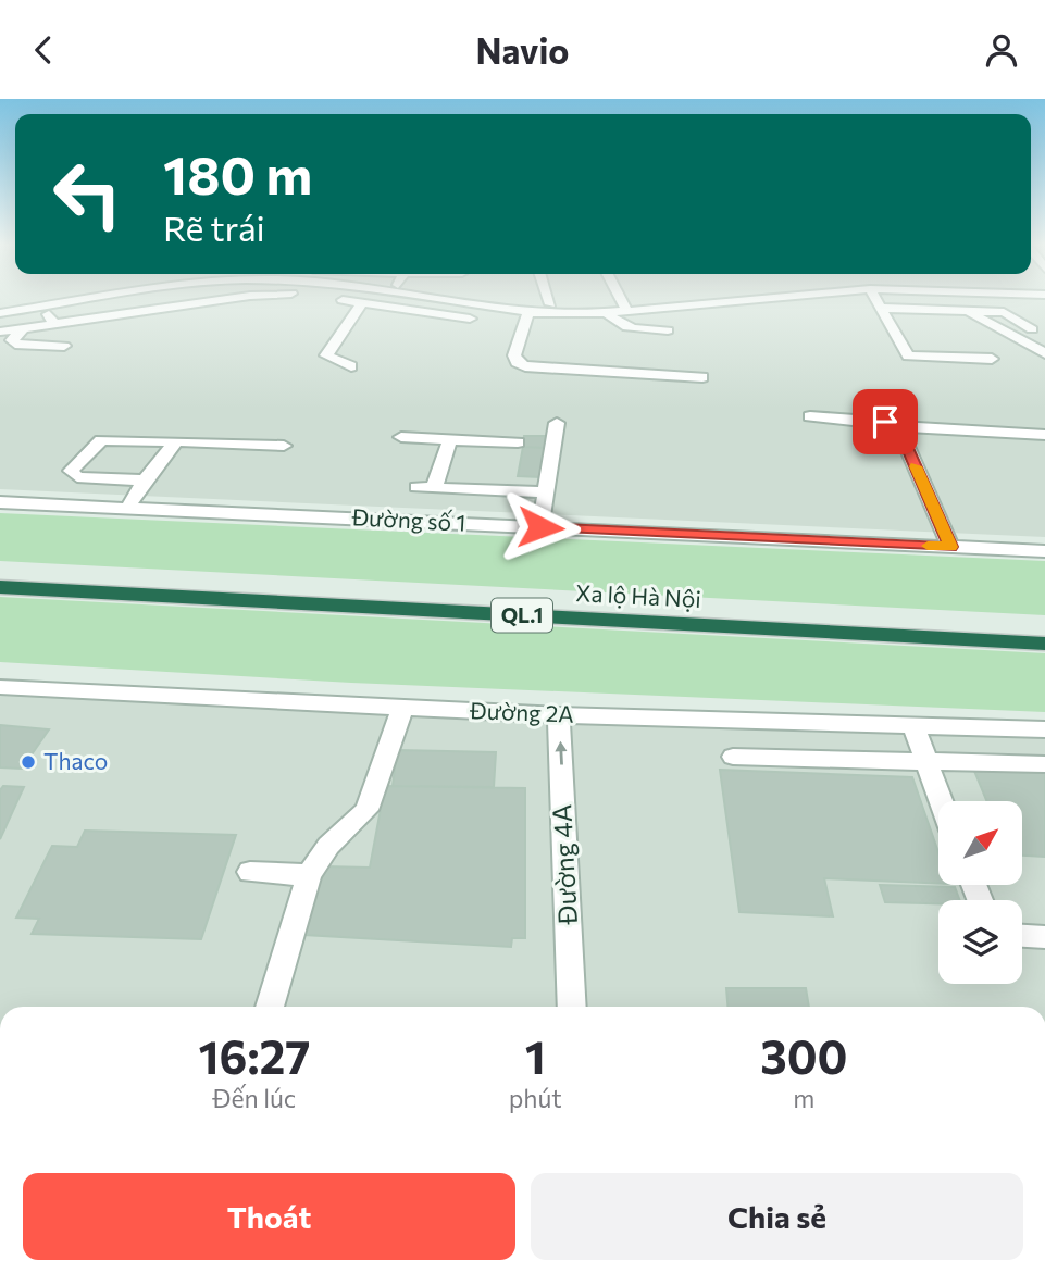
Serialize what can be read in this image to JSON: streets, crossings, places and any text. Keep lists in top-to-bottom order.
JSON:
{
  "streets": {
    "highway": ["Xa lộ Hà Nội", "QL.1"],
    "street": ["Đường số 1", "Đường 2A", "Đường 4A"]
  },
  "crossings": [
    ["Đường 2A", "Đường 4A"]
  ],
  "one_way": ["Đường 4A"],
  "places": ["Thaco"],
  "north": "top right",
  "page": {
    "header": "Navio",
    "turn": ["180 m", "Rẽ trái"],
    "eta": [
      "16:27",
      "Đến lúc",
      "1",
      "phút",
      "300",
      "m"
    ],
    "buttons": ["Thoát", "Chia sẻ"]
  }
}
